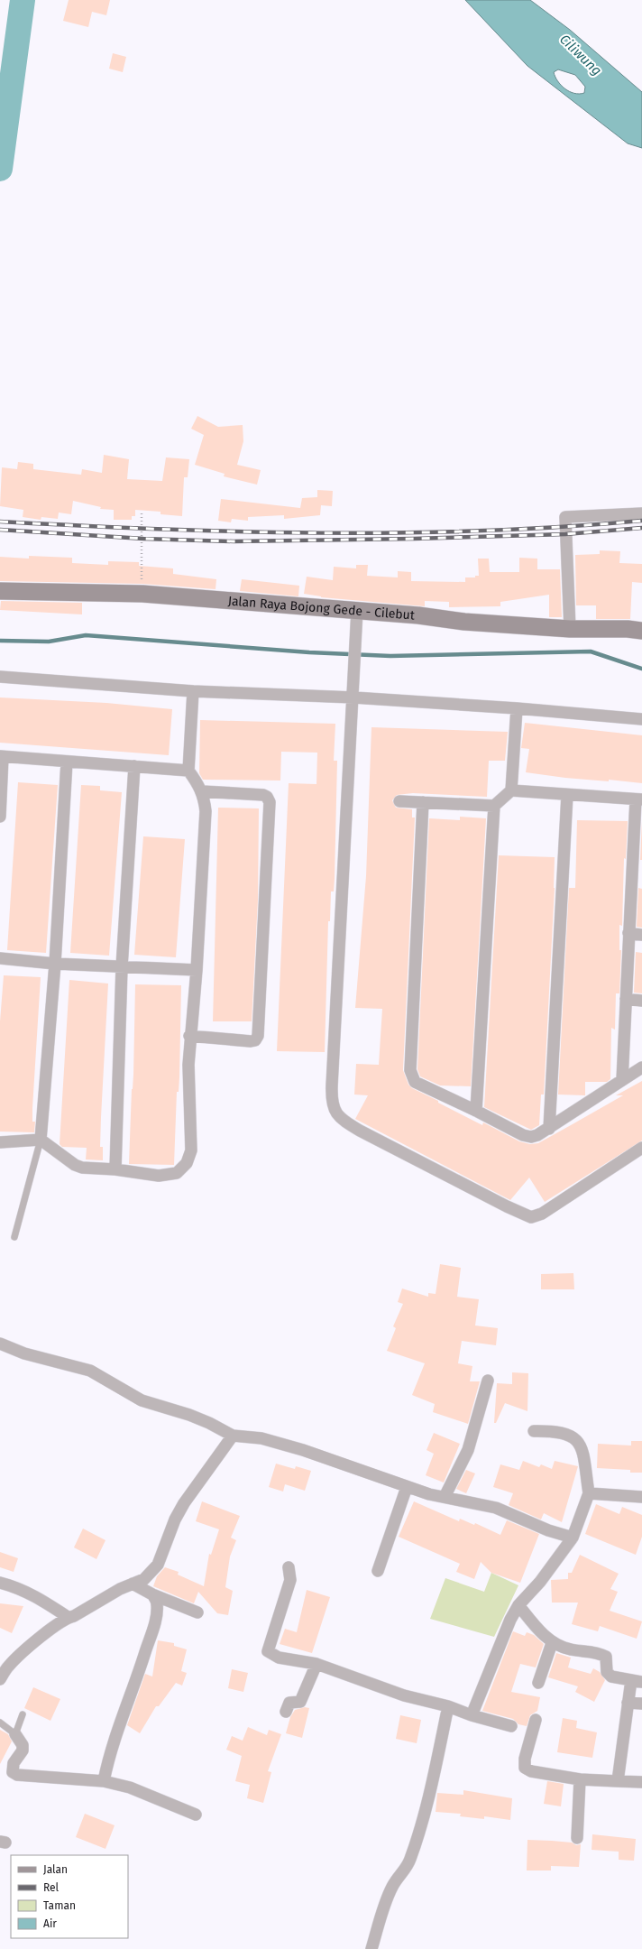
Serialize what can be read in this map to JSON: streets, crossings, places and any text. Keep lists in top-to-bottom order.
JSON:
{
  "streets": {
    "main road": ["Jalan Raya Bojong Gede - Cilebut"]
  },
  "water": ["Ciliwung"],
  "legend": [
    "Jalan",
    "Rel",
    "Taman",
    "Air"
  ]
}
